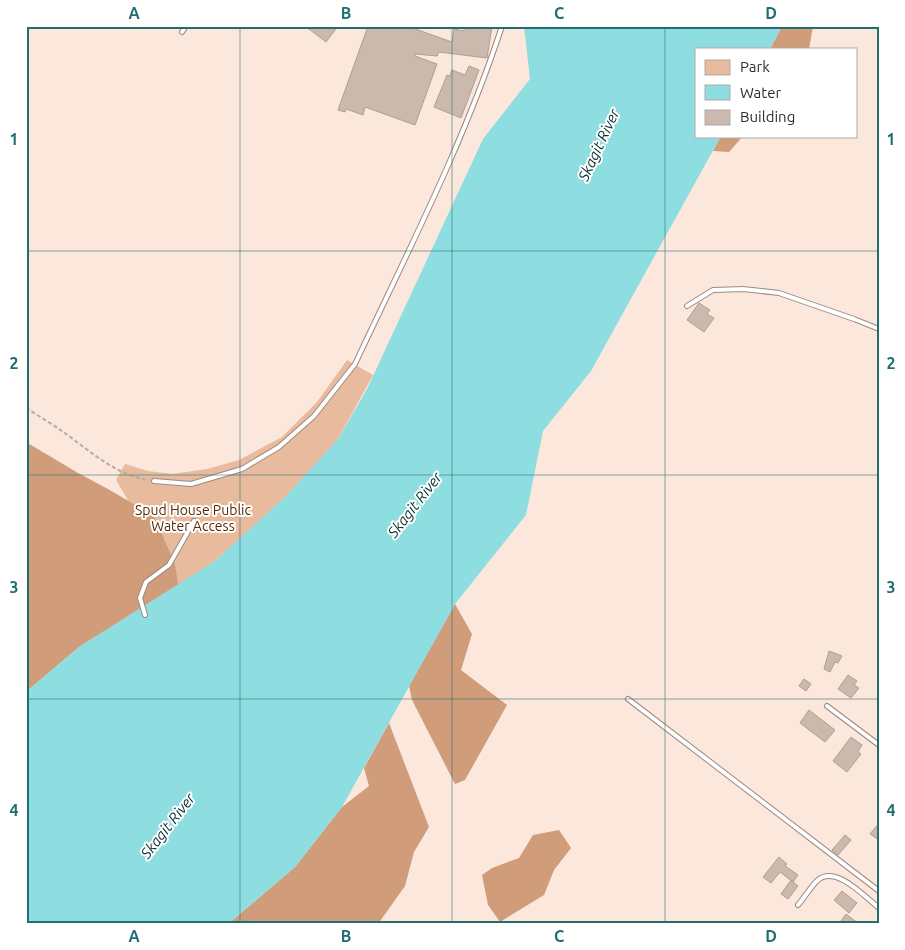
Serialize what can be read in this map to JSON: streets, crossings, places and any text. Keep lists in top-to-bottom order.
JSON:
{
  "water": ["Skagit River"],
  "parks": ["Spud House Public Water Access"],
  "legend": ["Park", "Water", "Building"],
  "grid": {
    "columns": [
      "A",
      "B",
      "C",
      "D"
    ],
    "rows": [
      "1",
      "2",
      "3",
      "4"
    ]
  }
}
